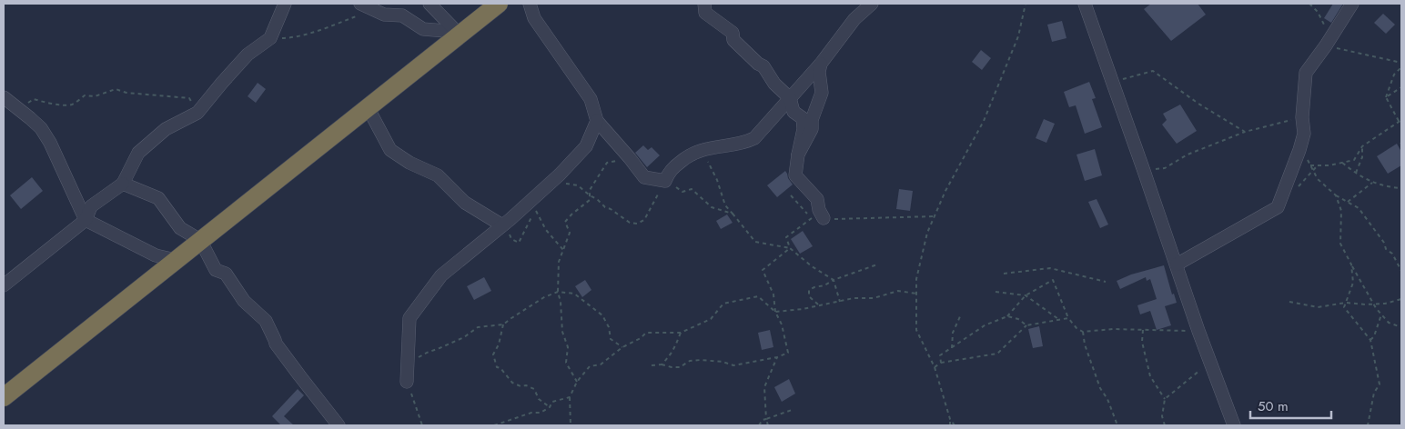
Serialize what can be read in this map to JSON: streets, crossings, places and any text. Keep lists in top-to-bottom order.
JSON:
{
  "scale_bar": "50 m"
}
